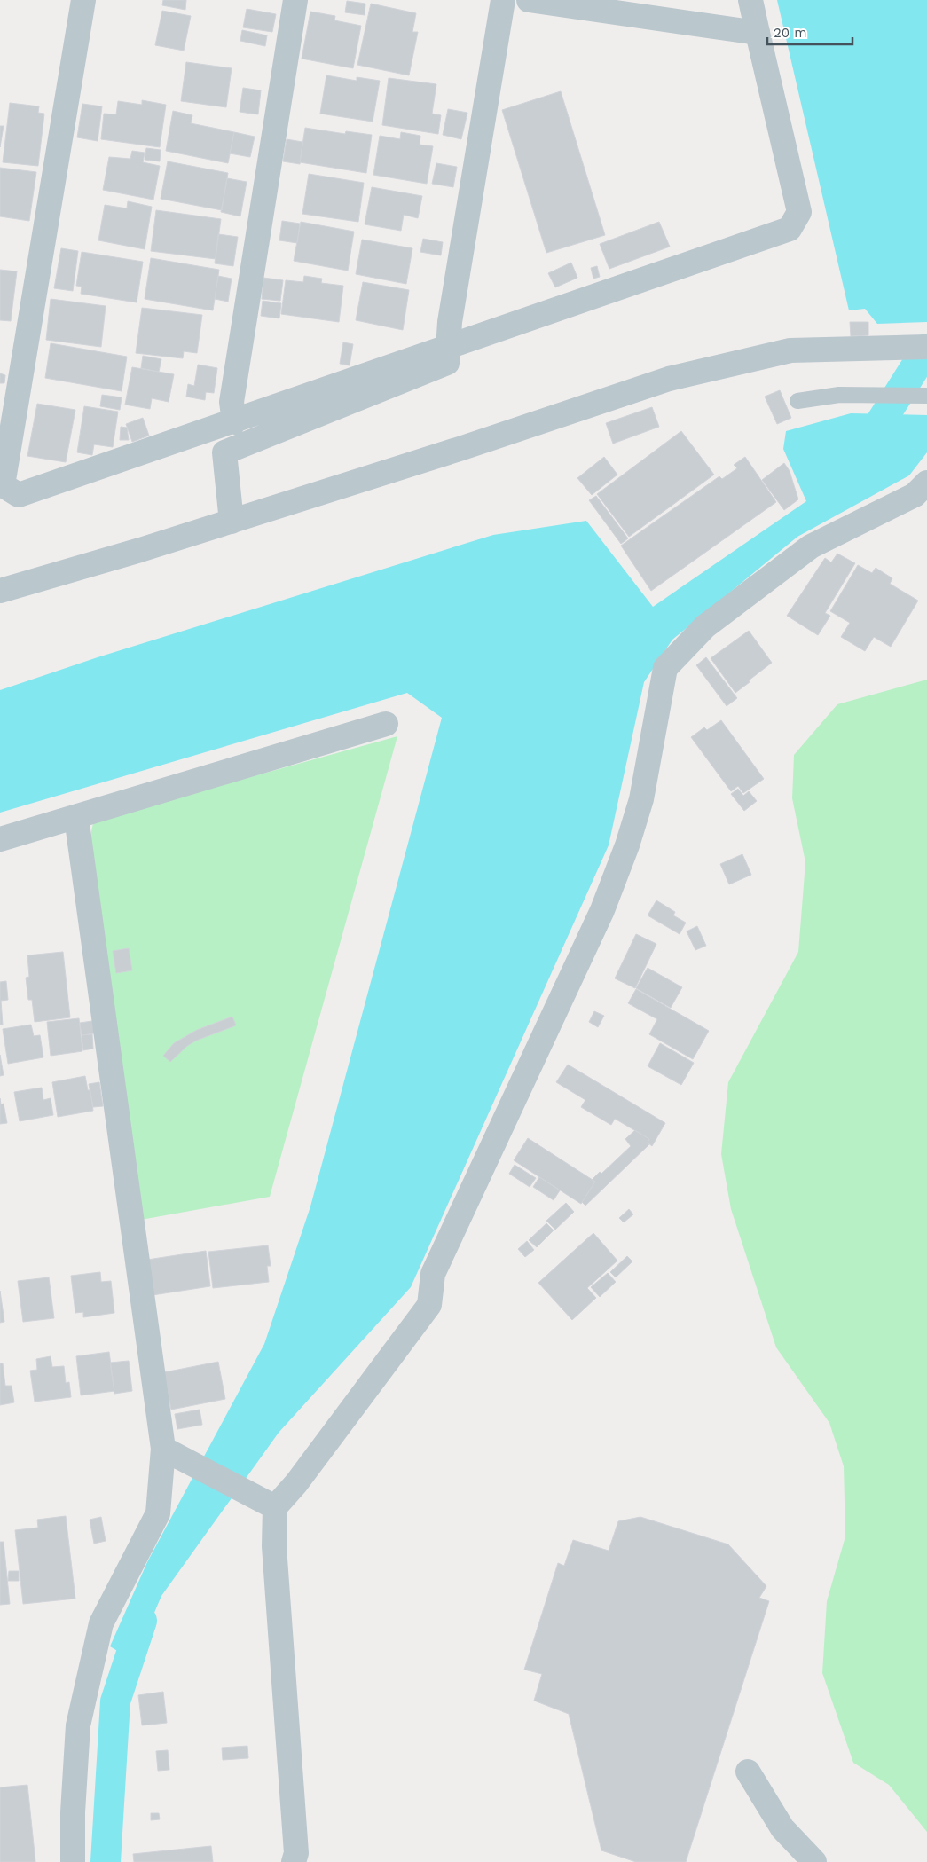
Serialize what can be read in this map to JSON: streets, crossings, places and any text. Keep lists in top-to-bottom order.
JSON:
{
  "scale_bar": "20 m"
}
